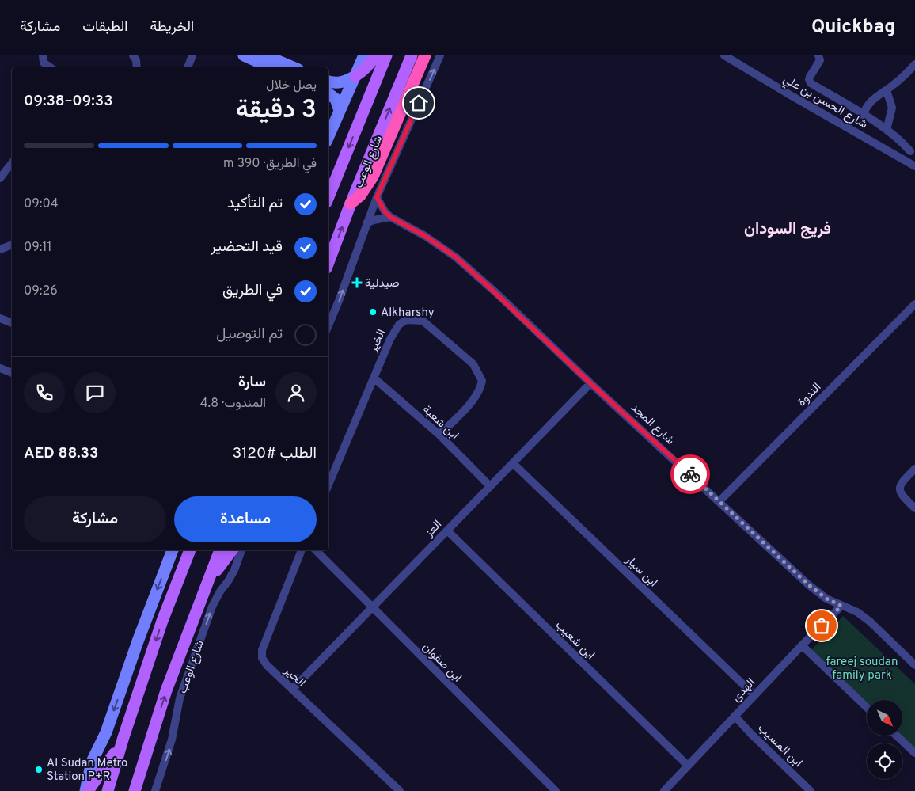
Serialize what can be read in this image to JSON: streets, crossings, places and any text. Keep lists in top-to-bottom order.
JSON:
{
  "streets": {
    "main road": ["شارع الوعب"],
    "street": [
      "شارع الحسن بن علي",
      "الخير",
      "الندوة",
      "ابن شعبة",
      "شارع المجد",
      "العز",
      "ابن سيار",
      "ابن شعيب",
      "ابن صفوان",
      "الهدى",
      "ابن المسيب"
    ]
  },
  "crossings": [
    ["شارع الوعب", "شارع المجد"],
    ["الخير", "ابن شعبة"],
    ["الخير", "العز"],
    ["الندوة", "شارع المجد"],
    ["ابن شعبة", "العز"],
    ["شارع المجد", "العز"],
    ["شارع المجد", "الهدى"],
    ["العز", "ابن سيار"],
    ["العز", "ابن شعيب"],
    ["العز", "ابن صفوان"],
    ["ابن سيار", "الهدى"],
    ["ابن شعيب", "الهدى"],
    ["الهدى", "ابن المسيب"]
  ],
  "districts": ["فريج السودان"],
  "parks": ["fareej soudan family park"],
  "places": {
    "health": ["صيدلية"],
    "other": ["Alkharshy", "Al Sudan Metro Station P+R"]
  },
  "north": "bottom right",
  "page": {
    "header": "Quickbag",
    "nav": ["الخريطة", "الطبقات", "مشاركة"],
    "heading": ["3 دقيقة", "يصل خلال", "09:33–09:38"],
    "panel": [
      "سارة",
      "المندوب · 4.8",
      "الطلب #3120",
      "AED 88.33"
    ],
    "bar": "في الطريق · 390 m",
    "list": [
      ["تم التأكيد", "09:04"],
      ["قيد التحضير", "09:11"],
      ["في الطريق", "09:26"],
      "تم التوصيل"
    ],
    "buttons": ["مساعدة", "مشاركة"]
  }
}
